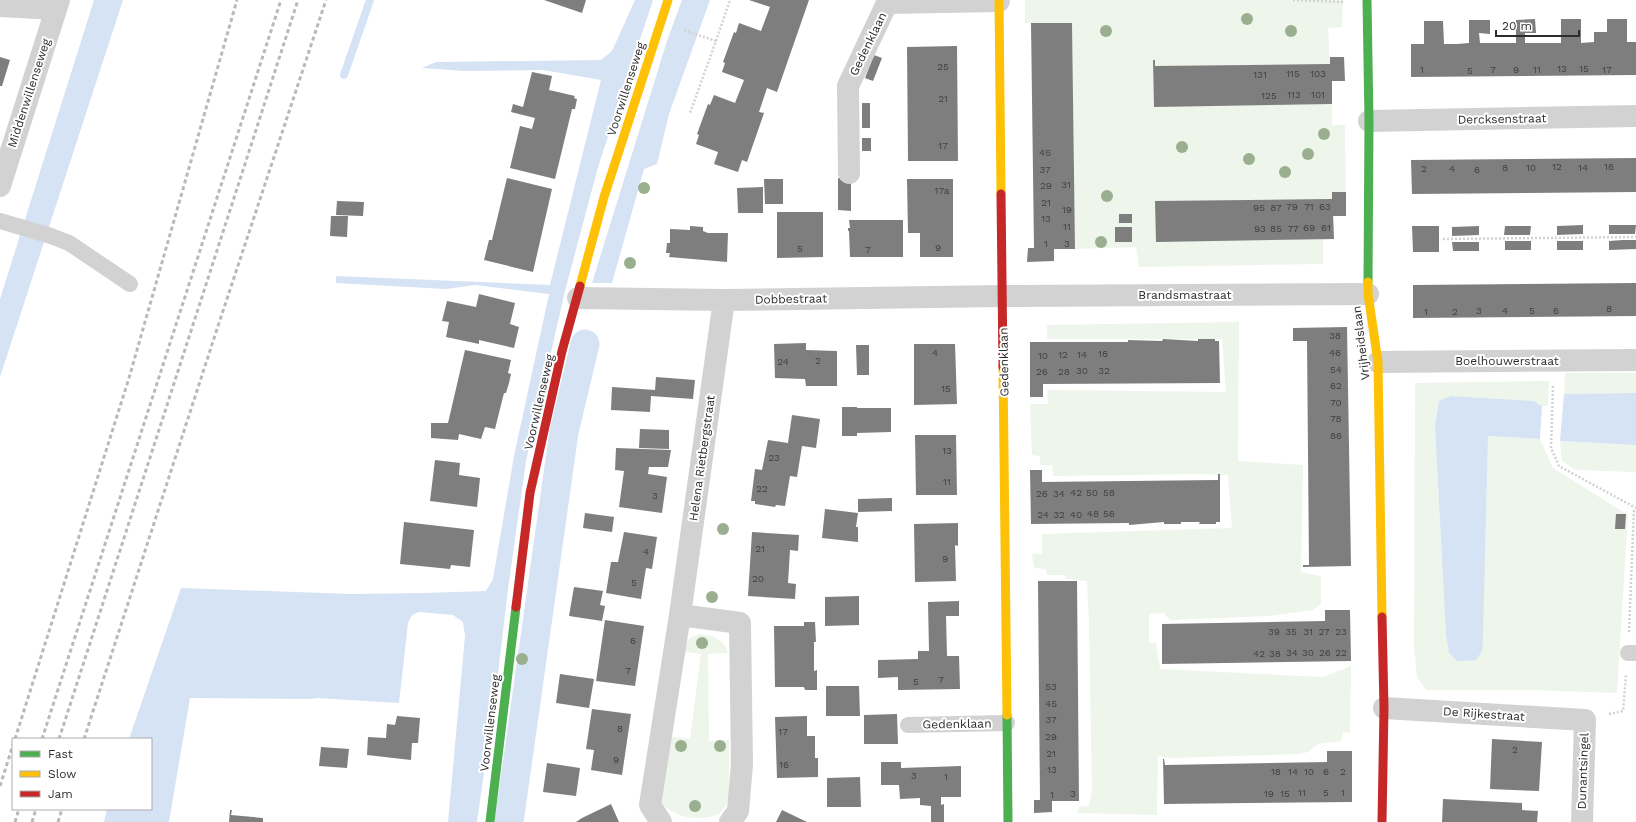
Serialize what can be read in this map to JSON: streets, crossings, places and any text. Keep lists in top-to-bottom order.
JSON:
{
  "streets": {
    "street": [
      "Gedenklaan",
      "Voorwillenseweg",
      "Middenwillenseweg",
      "Dercksenstraat",
      "Brandsmastraat",
      "Dobbestraat",
      "Vrijheidslaan",
      "Boelhouwerstraat",
      "Helena Rietbergstraat",
      "De Rijkestraat",
      "Dunantsingel"
    ]
  },
  "crossings": [
    ["Gedenklaan", "Brandsmastraat"],
    ["Gedenklaan", "Dobbestraat"],
    ["Voorwillenseweg", "Dobbestraat"],
    ["Dercksenstraat", "Vrijheidslaan"],
    ["Brandsmastraat", "Dobbestraat"],
    ["Brandsmastraat", "Vrijheidslaan"],
    ["Dobbestraat", "Helena Rietbergstraat"],
    ["Vrijheidslaan", "Boelhouwerstraat"],
    ["Vrijheidslaan", "De Rijkestraat"],
    ["De Rijkestraat", "Dunantsingel"]
  ],
  "house_numbers": [
    "25",
    "13",
    "15",
    "1",
    "7",
    "9",
    "11",
    "17",
    "5",
    "115",
    "103",
    "131",
    "113",
    "101",
    "125",
    "21",
    "17",
    "45",
    "12",
    "16",
    "8",
    "10",
    "14",
    "2",
    "4",
    "37",
    "6",
    "31",
    "29",
    "17a",
    "21",
    "79",
    "71",
    "63",
    "95",
    "87",
    "19",
    "13",
    "11",
    "69",
    "61",
    "93",
    "85",
    "77",
    "1",
    "3",
    "9",
    "5",
    "7",
    "8",
    "3",
    "4",
    "5",
    "6",
    "1",
    "2",
    "38",
    "4",
    "46",
    "16",
    "12",
    "14",
    "10",
    "2",
    "24",
    "54",
    "30",
    "32",
    "26",
    "28",
    "62",
    "15",
    "70",
    "78",
    "86",
    "13",
    "23",
    "11",
    "22",
    "42",
    "50",
    "58",
    "26",
    "34",
    "3",
    "48",
    "56",
    "24",
    "32",
    "40",
    "21",
    "4",
    "9",
    "20",
    "5",
    "39",
    "35",
    "31",
    "27",
    "23",
    "6",
    "34",
    "30",
    "26",
    "22",
    "42",
    "38",
    "7",
    "7",
    "5",
    "53",
    "45",
    "37",
    "8",
    "17",
    "29",
    "2",
    "21",
    "9",
    "16",
    "13",
    "18",
    "14",
    "10",
    "6",
    "2",
    "3",
    "1",
    "11",
    "5",
    "1",
    "3",
    "19",
    "15",
    "1"
  ],
  "legend": ["Fast", "Slow", "Jam"],
  "scale_bar": "20 m"
}
